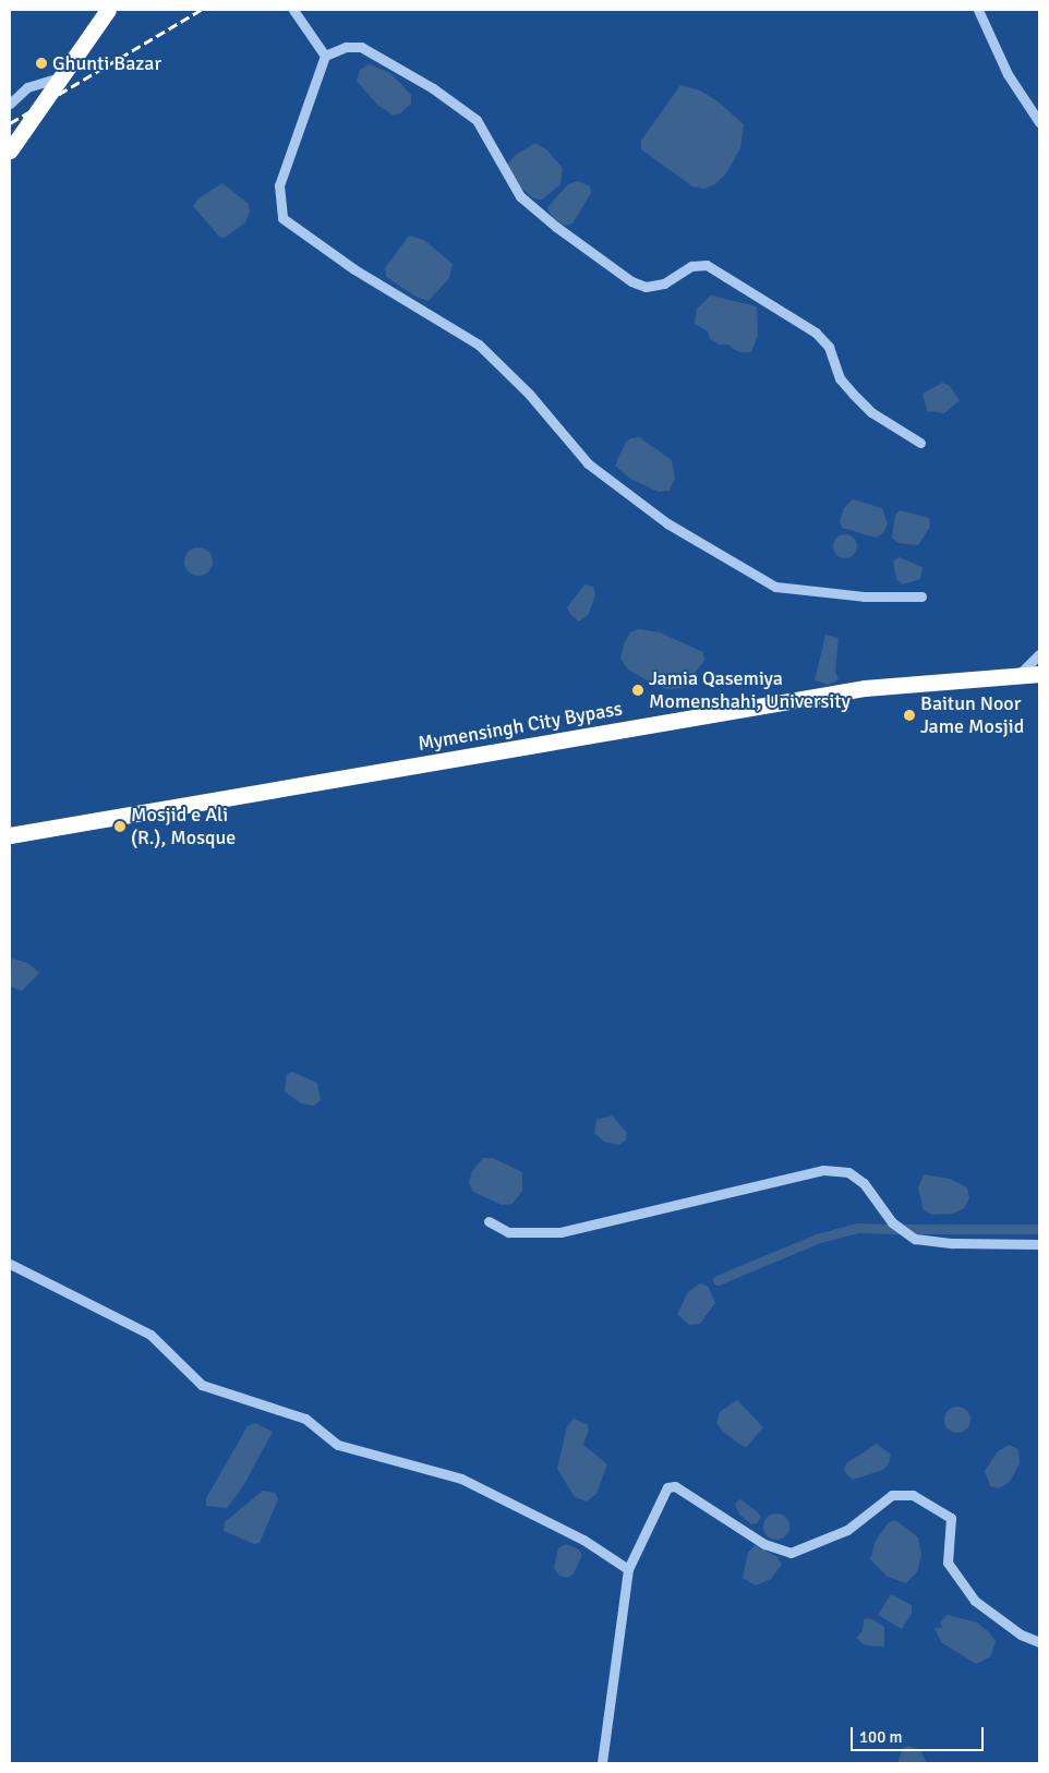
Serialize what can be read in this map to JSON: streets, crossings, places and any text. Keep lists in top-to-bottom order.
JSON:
{
  "streets": {
    "highway": ["Mymensingh City Bypass"]
  },
  "places": [
    "Ghunti Bazar",
    "Jamia Qasemiya Momenshahi, University",
    "Baitun Noor Jame Mosjid",
    "Mosjid e Ali (R.), Mosque"
  ],
  "scale_bar": "100 m"
}
